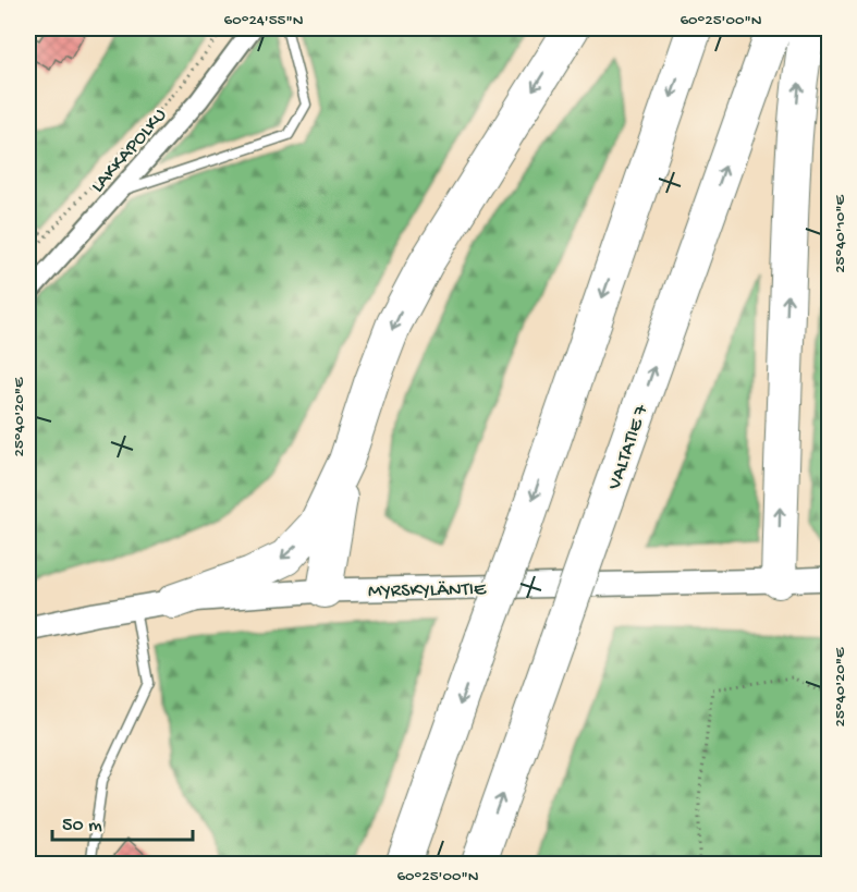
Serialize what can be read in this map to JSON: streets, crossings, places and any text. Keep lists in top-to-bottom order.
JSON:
{
  "streets": {
    "highway": ["VALTATIE 7"],
    "street": ["LAKKAPOLKU", "MYRSKYLÄNTIE"]
  },
  "scale_bar": "50 m",
  "coordinates": [
    "60°24'55\"N",
    "60°25'00\"N",
    "25°40'10\"E",
    "25°40'20\"E"
  ]
}
